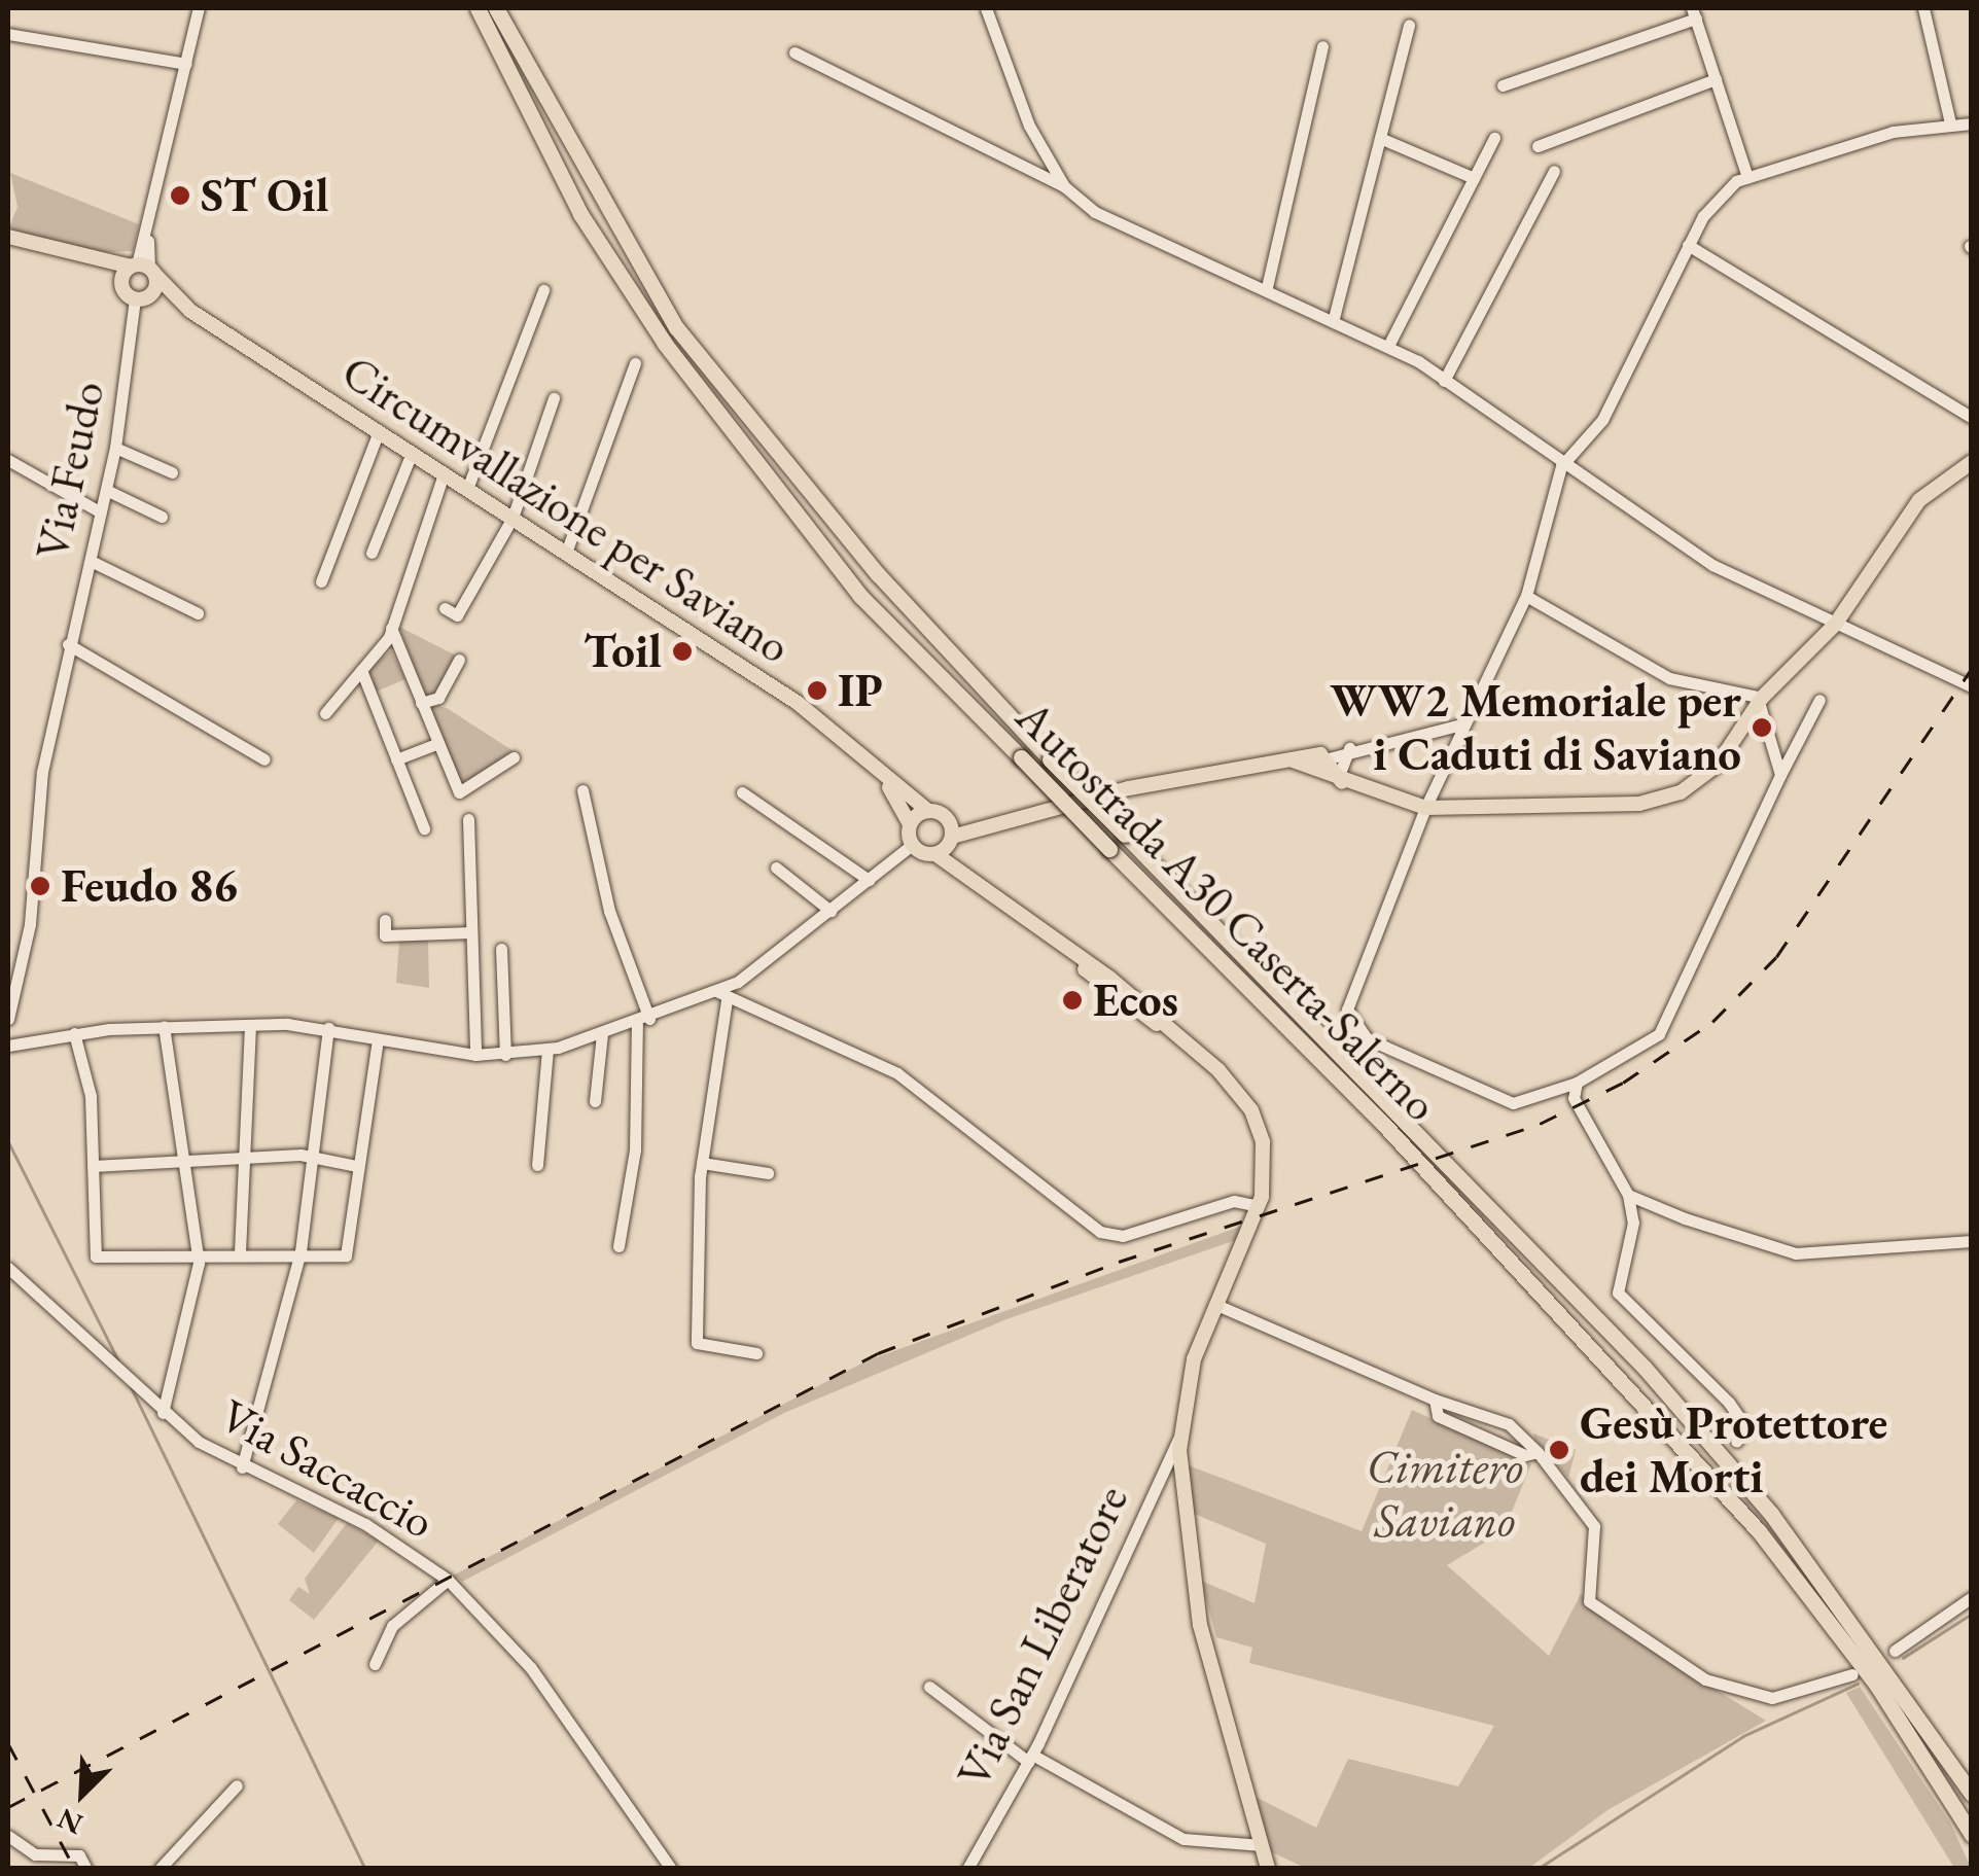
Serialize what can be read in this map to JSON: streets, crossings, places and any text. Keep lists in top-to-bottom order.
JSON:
{
  "streets": {
    "highway": ["Autostrada A30 Caserta-Salerno"],
    "main road": ["Circumvallazione per Saviano"],
    "street": ["Via Feudo", "Via Saccaccio", "Via San Liberatore"]
  },
  "crossings": [
    ["Via Feudo", "Circumvallazione per Saviano"]
  ],
  "parks": ["Cimitero Saviano"],
  "places": [
    "ST Oil",
    "Toil",
    "IP",
    "WW2 Memoriale per i Caduti di Saviano",
    "Feudo 86",
    "Ecos",
    "Gesù Protettore dei Morti"
  ],
  "north": "bottom left"
}
